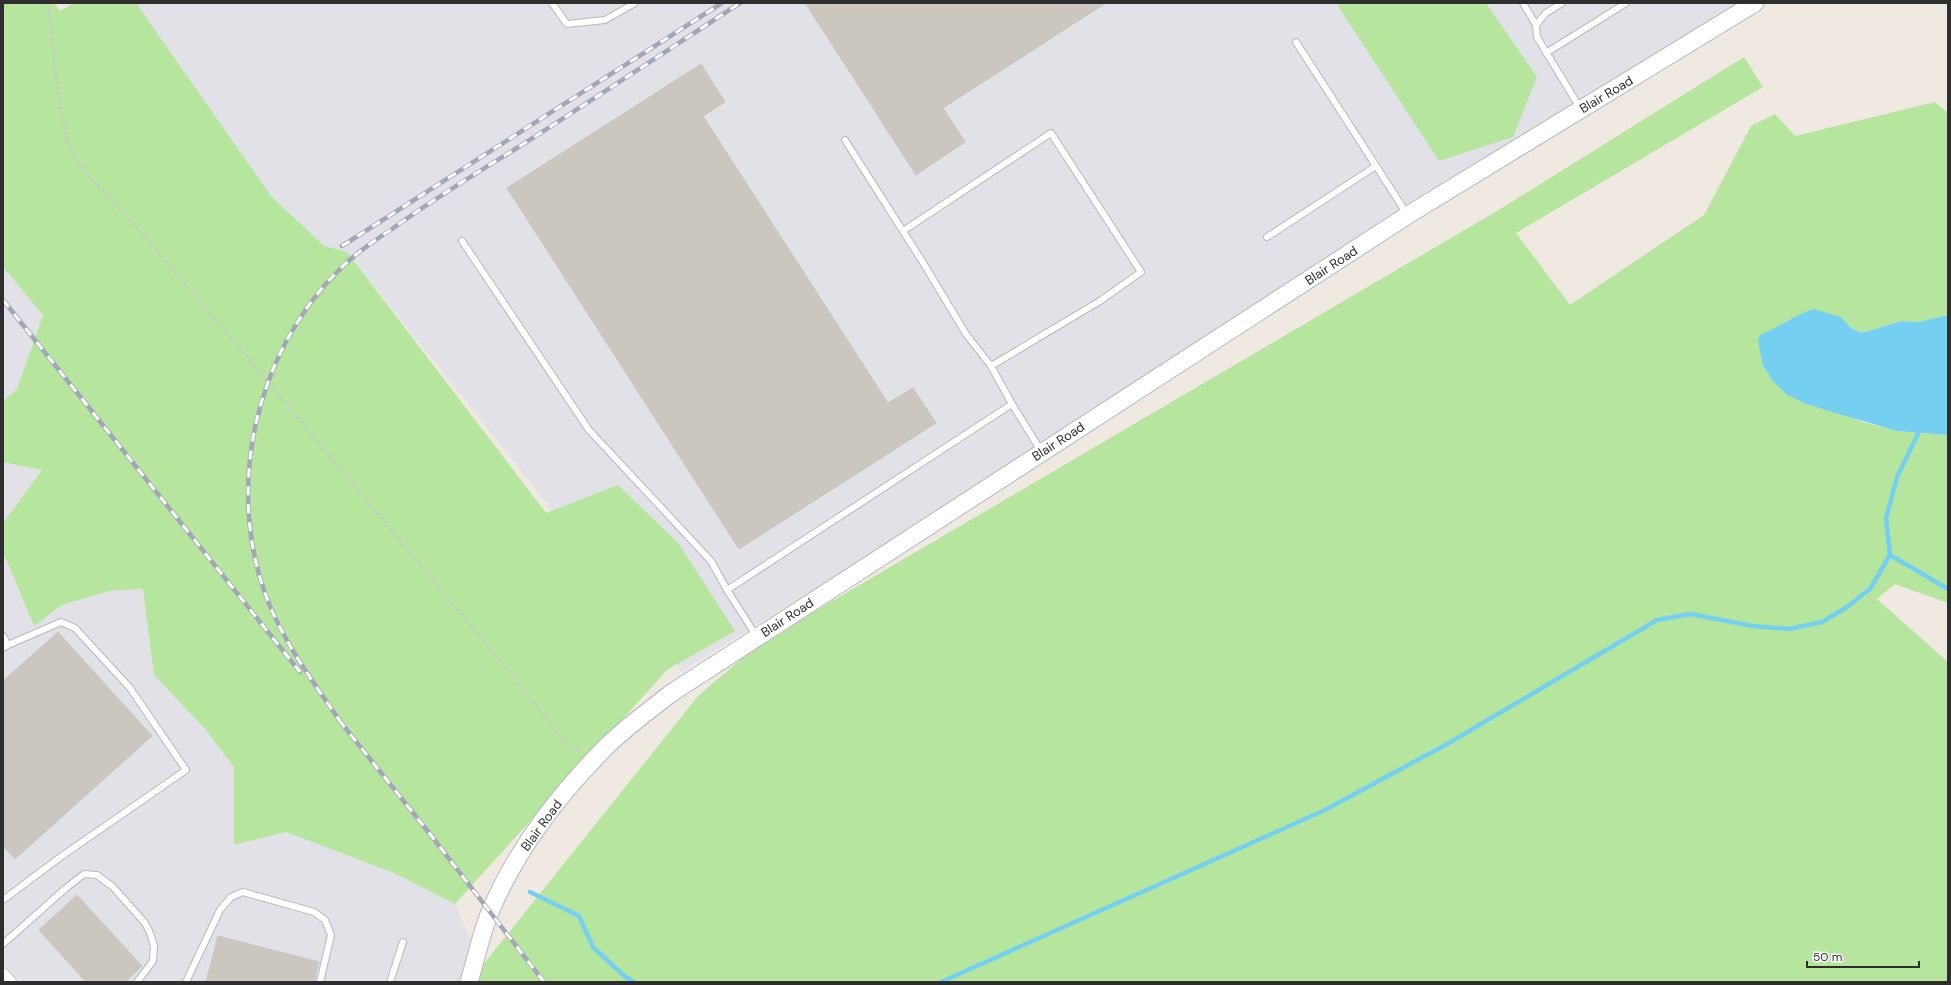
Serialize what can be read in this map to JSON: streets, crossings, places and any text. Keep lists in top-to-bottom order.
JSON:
{
  "streets": {
    "street": ["Blair Road"]
  },
  "scale_bar": "50 m"
}
